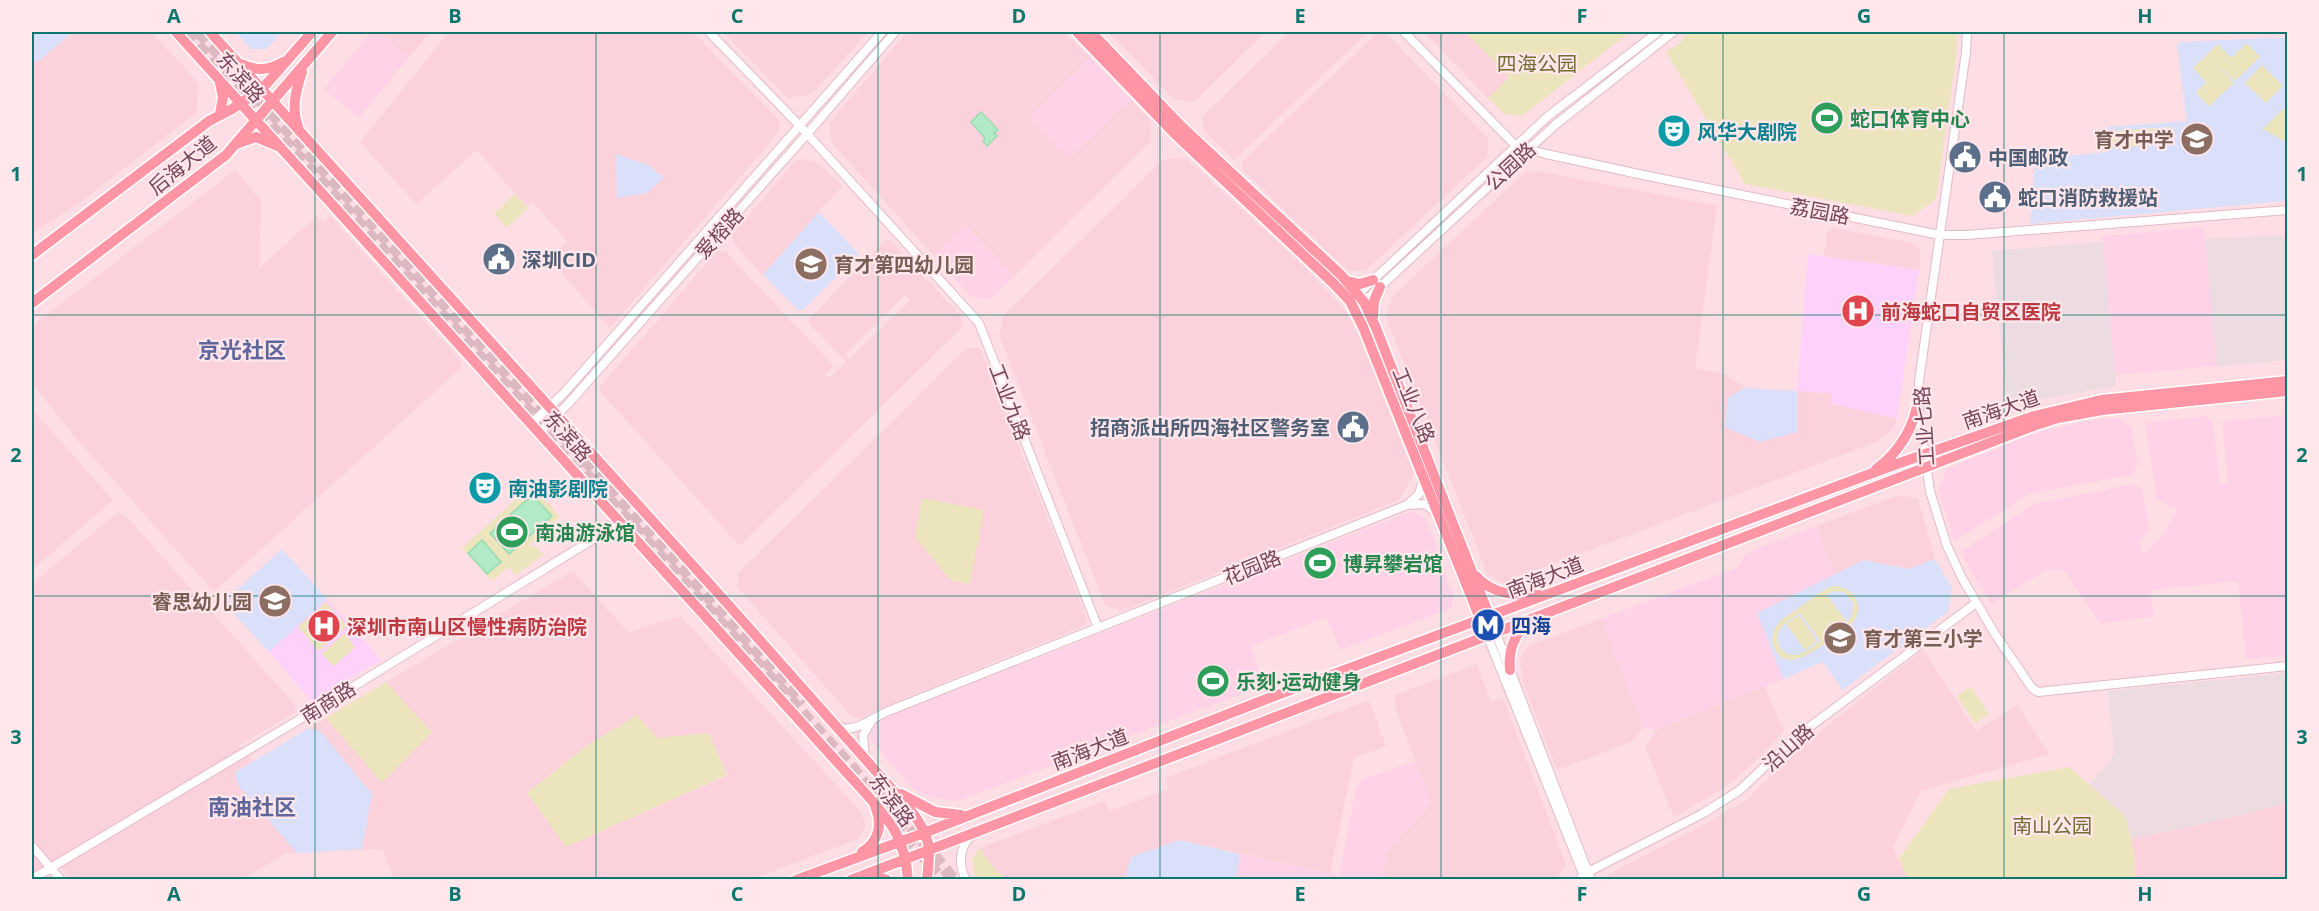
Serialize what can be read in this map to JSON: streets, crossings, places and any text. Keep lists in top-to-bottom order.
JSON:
{
  "streets": {
    "main road": [
      "东滨路",
      "后海大道",
      "工业八路",
      "南海大道"
    ],
    "street": [
      "公园路",
      "荔园路",
      "爱榕路",
      "工业九路",
      "工业七路",
      "花园路",
      "南商路",
      "沿山路"
    ]
  },
  "crossings": [
    ["东滨路", "后海大道"],
    ["东滨路", "爱榕路"],
    ["东滨路", "南海大道"],
    ["东滨路", "南商路"],
    ["公园路", "荔园路"],
    ["公园路", "工业八路"],
    ["荔园路", "工业七路"],
    ["爱榕路", "工业九路"],
    ["工业九路", "花园路"],
    ["工业八路", "南海大道"],
    ["工业八路", "沿山路"],
    ["南海大道", "工业七路"],
    ["工业七路", "沿山路"]
  ],
  "districts": ["京光社区", "南油社区"],
  "parks": ["四海公园", "南山公园"],
  "places": {
    "sports": [
      "蛇口体育中心",
      "南油游泳馆",
      "博昇攀岩馆",
      "乐刻·运动健身"
    ],
    "theatre": ["风华大剧院", "南油影剧院"],
    "school or university": [
      "育才中学",
      "育才第四幼儿园",
      "睿思幼儿园",
      "育才第三小学"
    ],
    "public building": [
      "中国邮政",
      "蛇口消防救援站",
      "深圳CID",
      "招商派出所四海社区警务室"
    ],
    "hospital": ["前海蛇口自贸区医院", "深圳市南山区慢性病防治院"],
    "metro station": ["四海"]
  },
  "grid": {
    "columns": [
      "A",
      "B",
      "C",
      "D",
      "E",
      "F",
      "G",
      "H"
    ],
    "rows": ["1", "2", "3"]
  }
}
